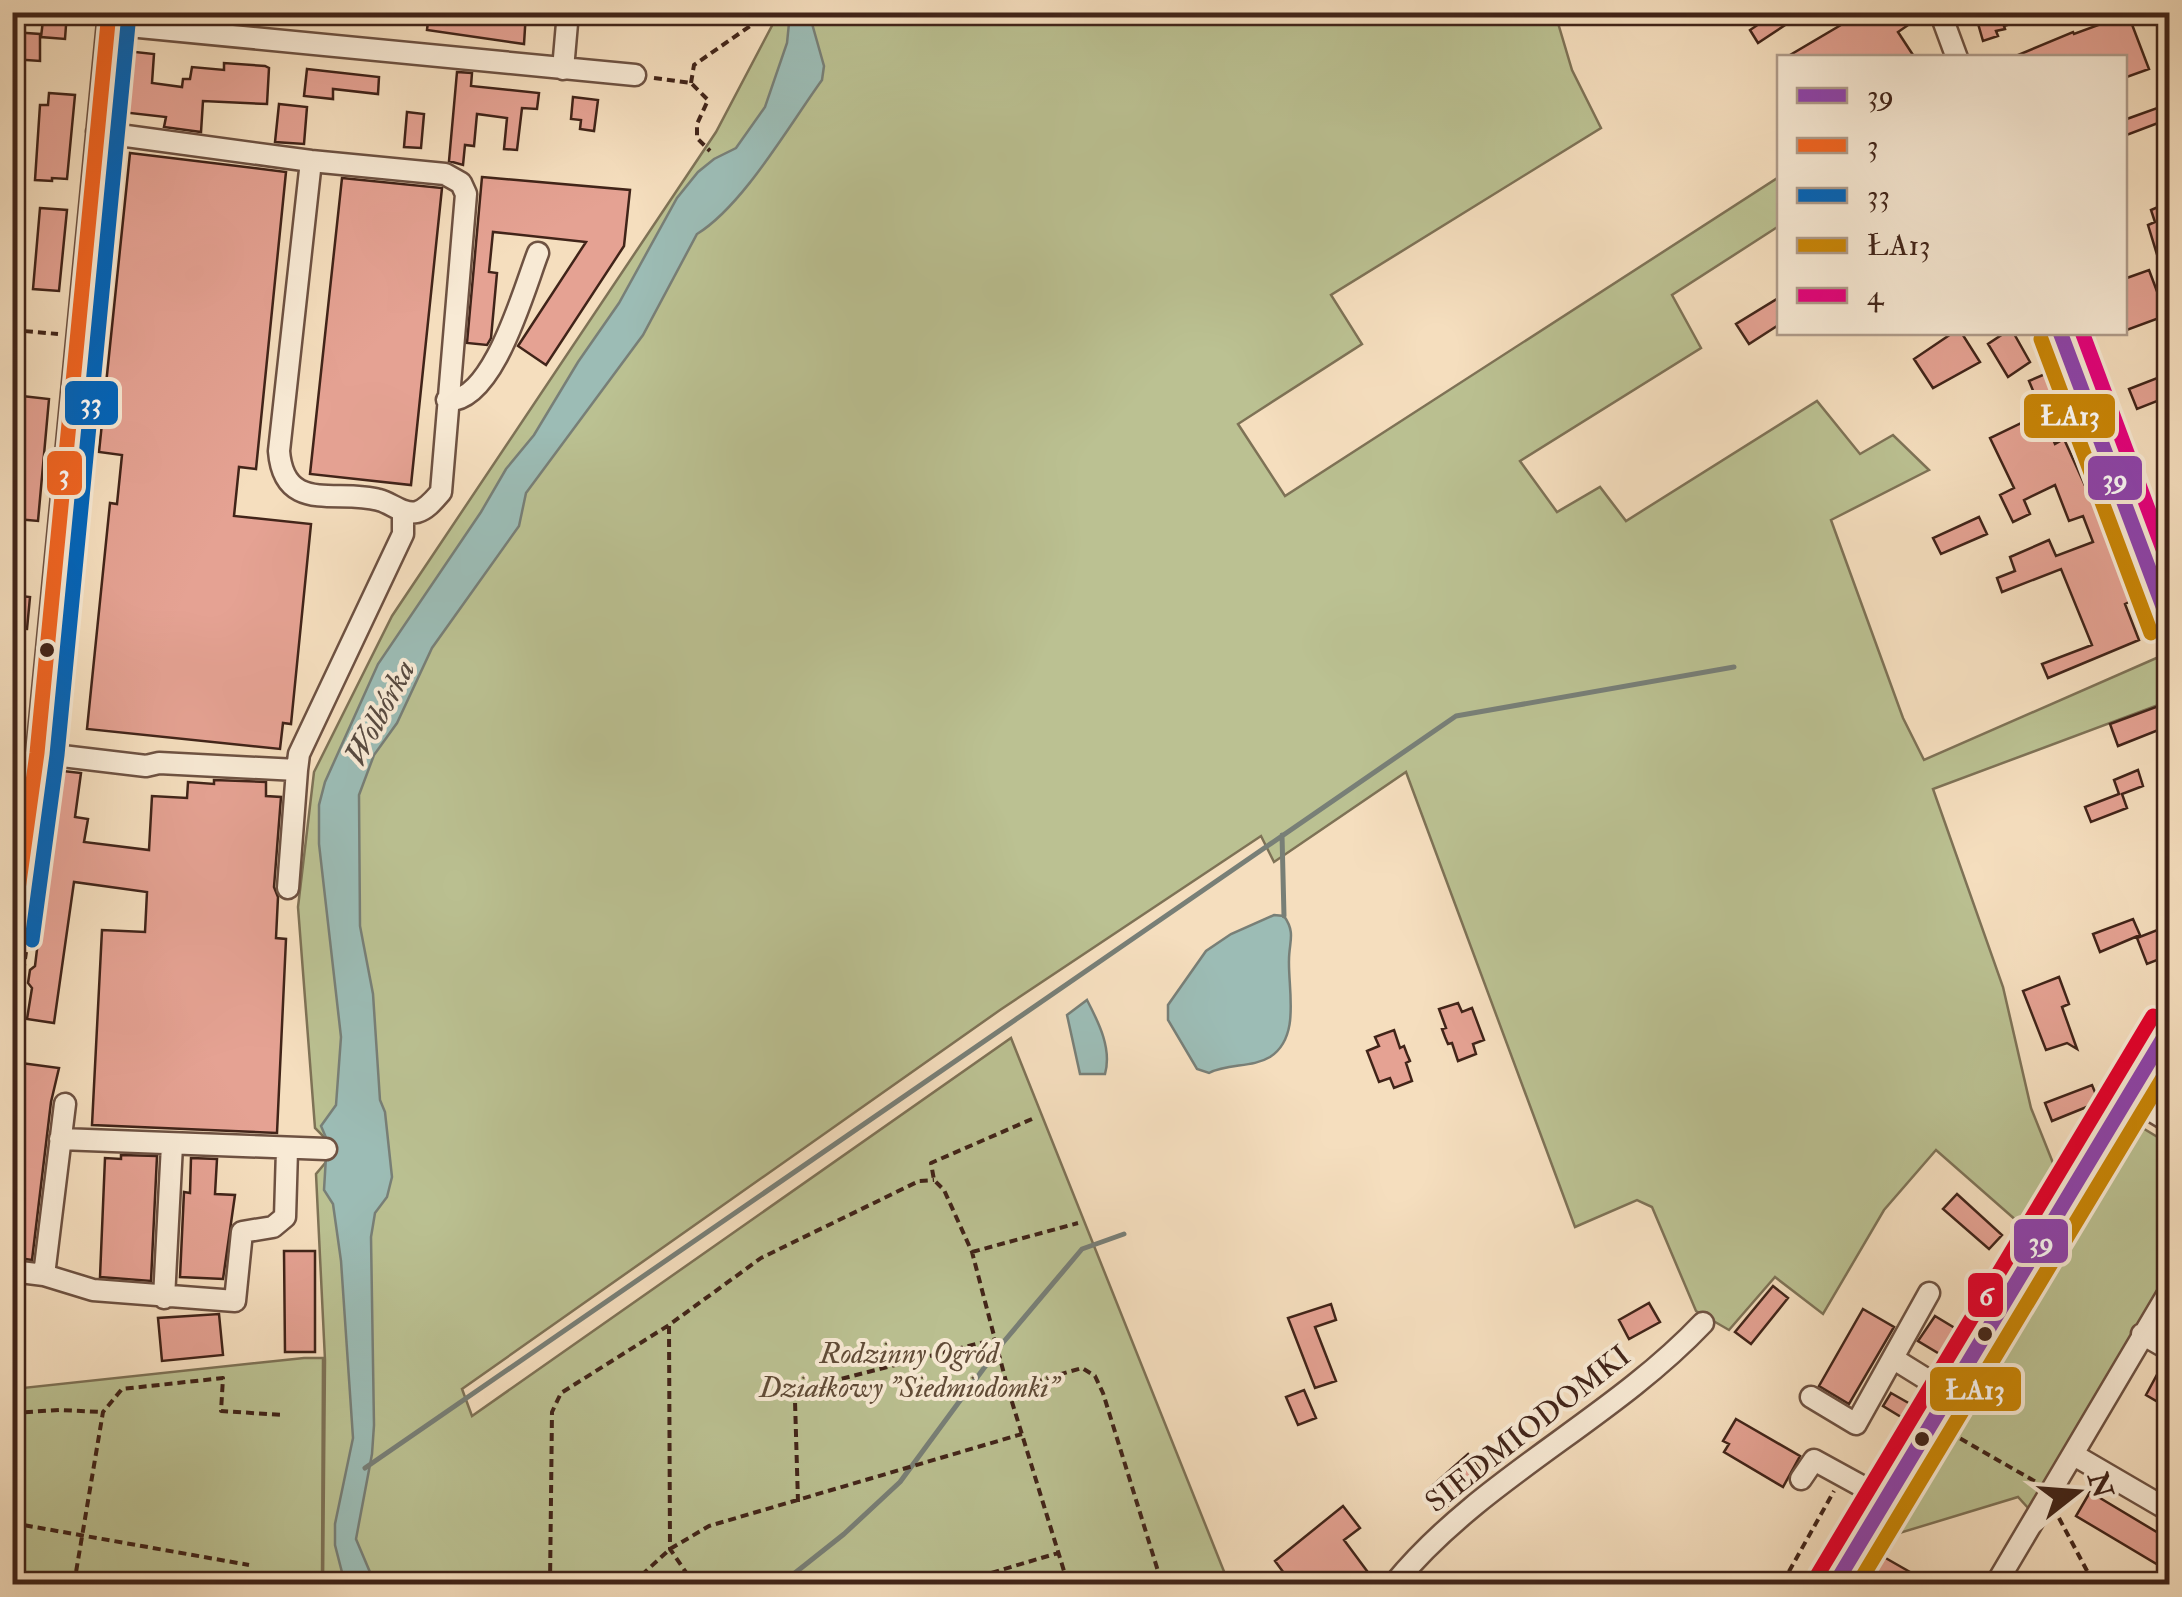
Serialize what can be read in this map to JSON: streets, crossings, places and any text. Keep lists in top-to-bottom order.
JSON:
{
  "streets": {
    "street": ["SIEDMIODOMKI"]
  },
  "water": ["Wolbórka"],
  "parks": ["Rodzinny Ogród Działkowy \"Siedmiodomki\""],
  "lines": [
    "transit line 3",
    "transit line 33",
    "transit line 39",
    "transit line 4",
    "transit line ŁA13",
    "transit line 6"
  ],
  "legend": [
    "39",
    "3",
    "33",
    "ŁA13",
    "4"
  ],
  "north": "right"
}
